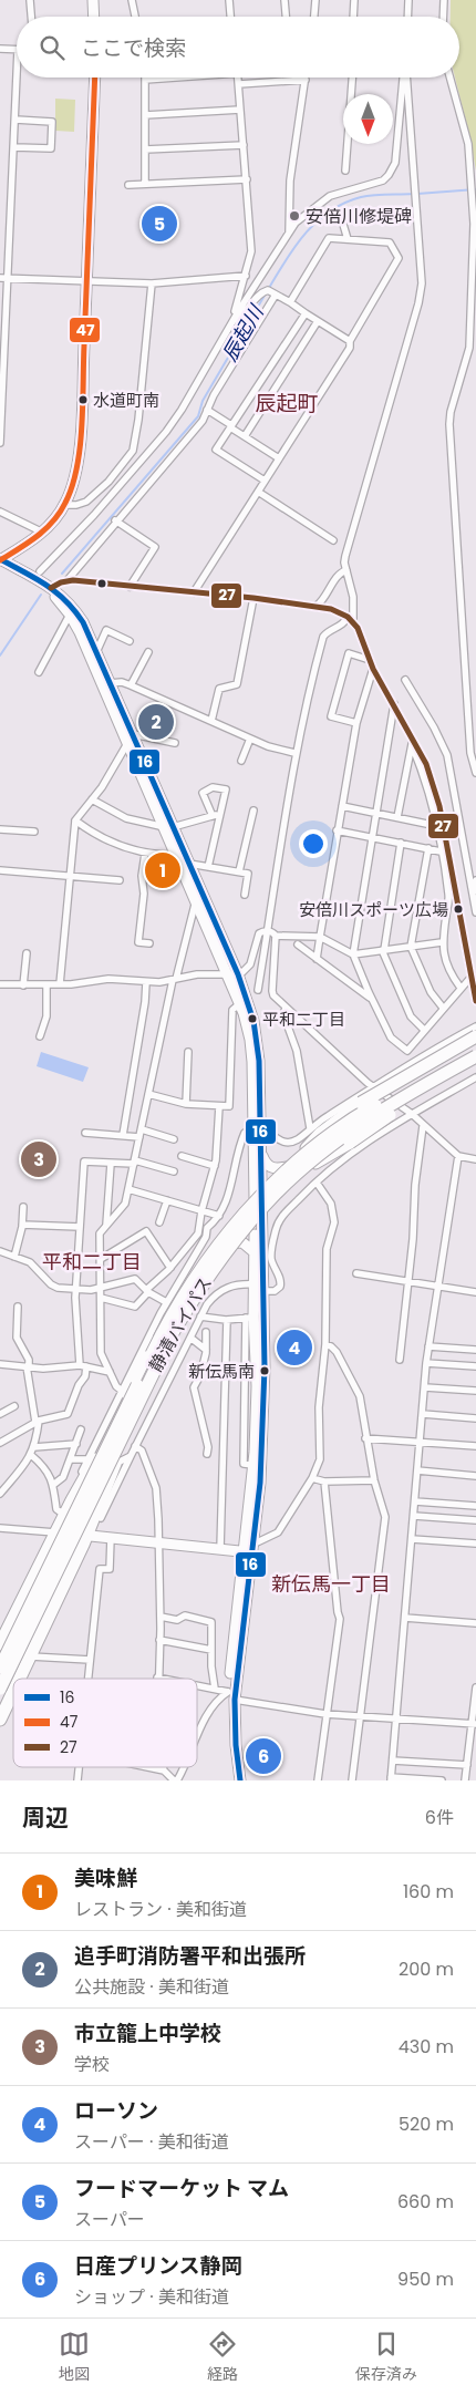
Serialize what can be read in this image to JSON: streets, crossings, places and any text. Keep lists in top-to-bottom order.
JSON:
{
  "streets": {
    "highway": ["静清バイパス"]
  },
  "districts": ["辰起町", "平和二丁目", "新伝馬一丁目"],
  "water": ["辰起川"],
  "places": [
    "安倍川修堤碑",
    "水道町南",
    "安倍川スポーツ広場",
    "平和二丁目",
    "新伝馬南"
  ],
  "lines": ["transit line 47", "transit line 16", "transit line 27"],
  "legend": ["16", "47", "27"],
  "north": "bottom",
  "page": {
    "search": "ここで検索",
    "pins": [
      "5",
      "2",
      "1",
      "3",
      "4",
      "6"
    ],
    "heading": ["周辺", "6件"],
    "list": [
      {
        "mark": "1",
        "name": "美味鮮",
        "note": "レストラン · 美和街道",
        "value": "160 m"
      },
      {
        "mark": "2",
        "name": "追手町消防署平和出張所",
        "note": "公共施設 · 美和街道",
        "value": "200 m"
      },
      {
        "mark": "3",
        "name": "市立籠上中学校",
        "note": "学校",
        "value": "430 m"
      },
      {
        "mark": "4",
        "name": "ローソン",
        "note": "スーパー · 美和街道",
        "value": "520 m"
      },
      {
        "mark": "5",
        "name": "フードマーケット マム",
        "note": "スーパー",
        "value": "660 m"
      },
      {
        "mark": "6",
        "name": "日産プリンス静岡",
        "note": "ショップ · 美和街道",
        "value": "950 m"
      }
    ],
    "nav": ["地図", "経路", "保存済み"]
  }
}
